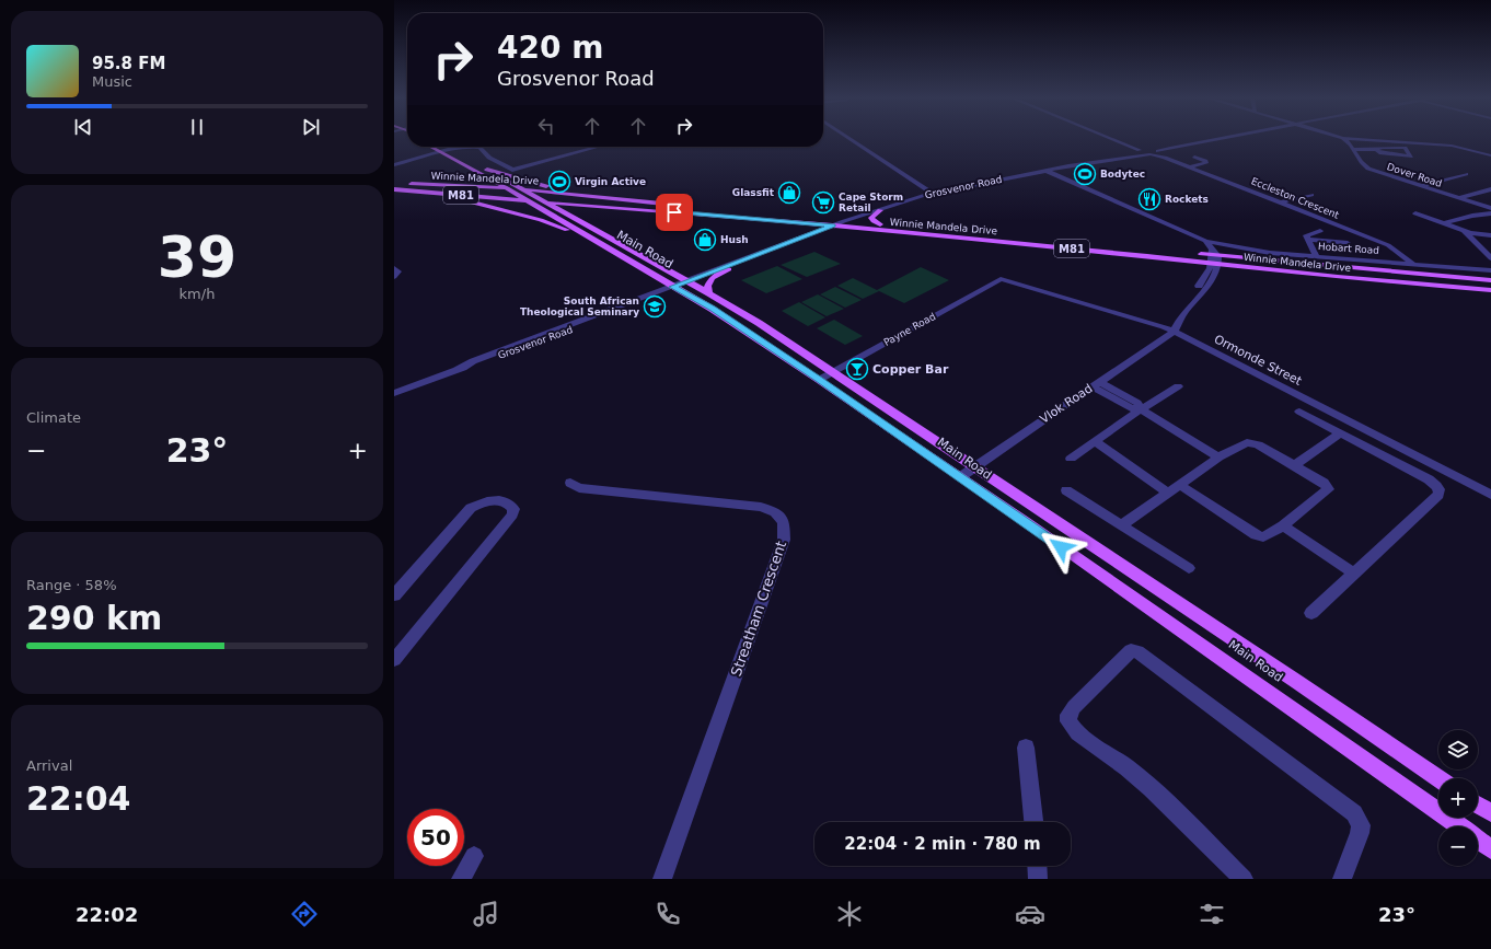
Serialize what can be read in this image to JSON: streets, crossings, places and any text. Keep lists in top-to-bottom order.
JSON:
{
  "streets": {
    "main road": ["Winnie Mandela Drive", "M81", "Main Road"],
    "street": [
      "Dover Road",
      "Grosvenor Road",
      "Eccleston Crescent",
      "Hobart Road",
      "Payne Road",
      "Ormonde Street",
      "Vlok Road",
      "Streatham Crescent"
    ]
  },
  "crossings": [
    ["Winnie Mandela Drive", "Grosvenor Road"],
    ["Winnie Mandela Drive", "Hobart Road"],
    ["Winnie Mandela Drive", "Main Road"],
    ["Grosvenor Road", "Eccleston Crescent"],
    ["Grosvenor Road", "Hobart Road"],
    ["Grosvenor Road", "Main Road"],
    ["Eccleston Crescent", "Hobart Road"],
    ["Main Road", "Payne Road"],
    ["Main Road", "Vlok Road"],
    ["Payne Road", "Ormonde Street"],
    ["Ormonde Street", "Vlok Road"]
  ],
  "places": {
    "sports": ["Bodytec", "Virgin Active"],
    "shop": ["Glassfit", "Hush"],
    "restaurant": ["Rockets"],
    "supermarket": ["Cape Storm Retail"],
    "school or university": ["South African Theological Seminary"],
    "bar": ["Copper Bar"]
  },
  "page": {
    "turn": ["420 m", "Grosvenor Road"],
    "song": ["95.8 FM", "Music"],
    "tile": [
      ["39", "km/h"],
      "Climate",
      ["Range · 58%", "290 km"],
      ["Arrival", "22:04"]
    ],
    "heat": ["−", "23°", "+"],
    "map_buttons": ["+", "−"],
    "limit": "50",
    "trip": "22:04 · 2 min · 780 m",
    "tabs": ["22:02", "23°"]
  }
}
